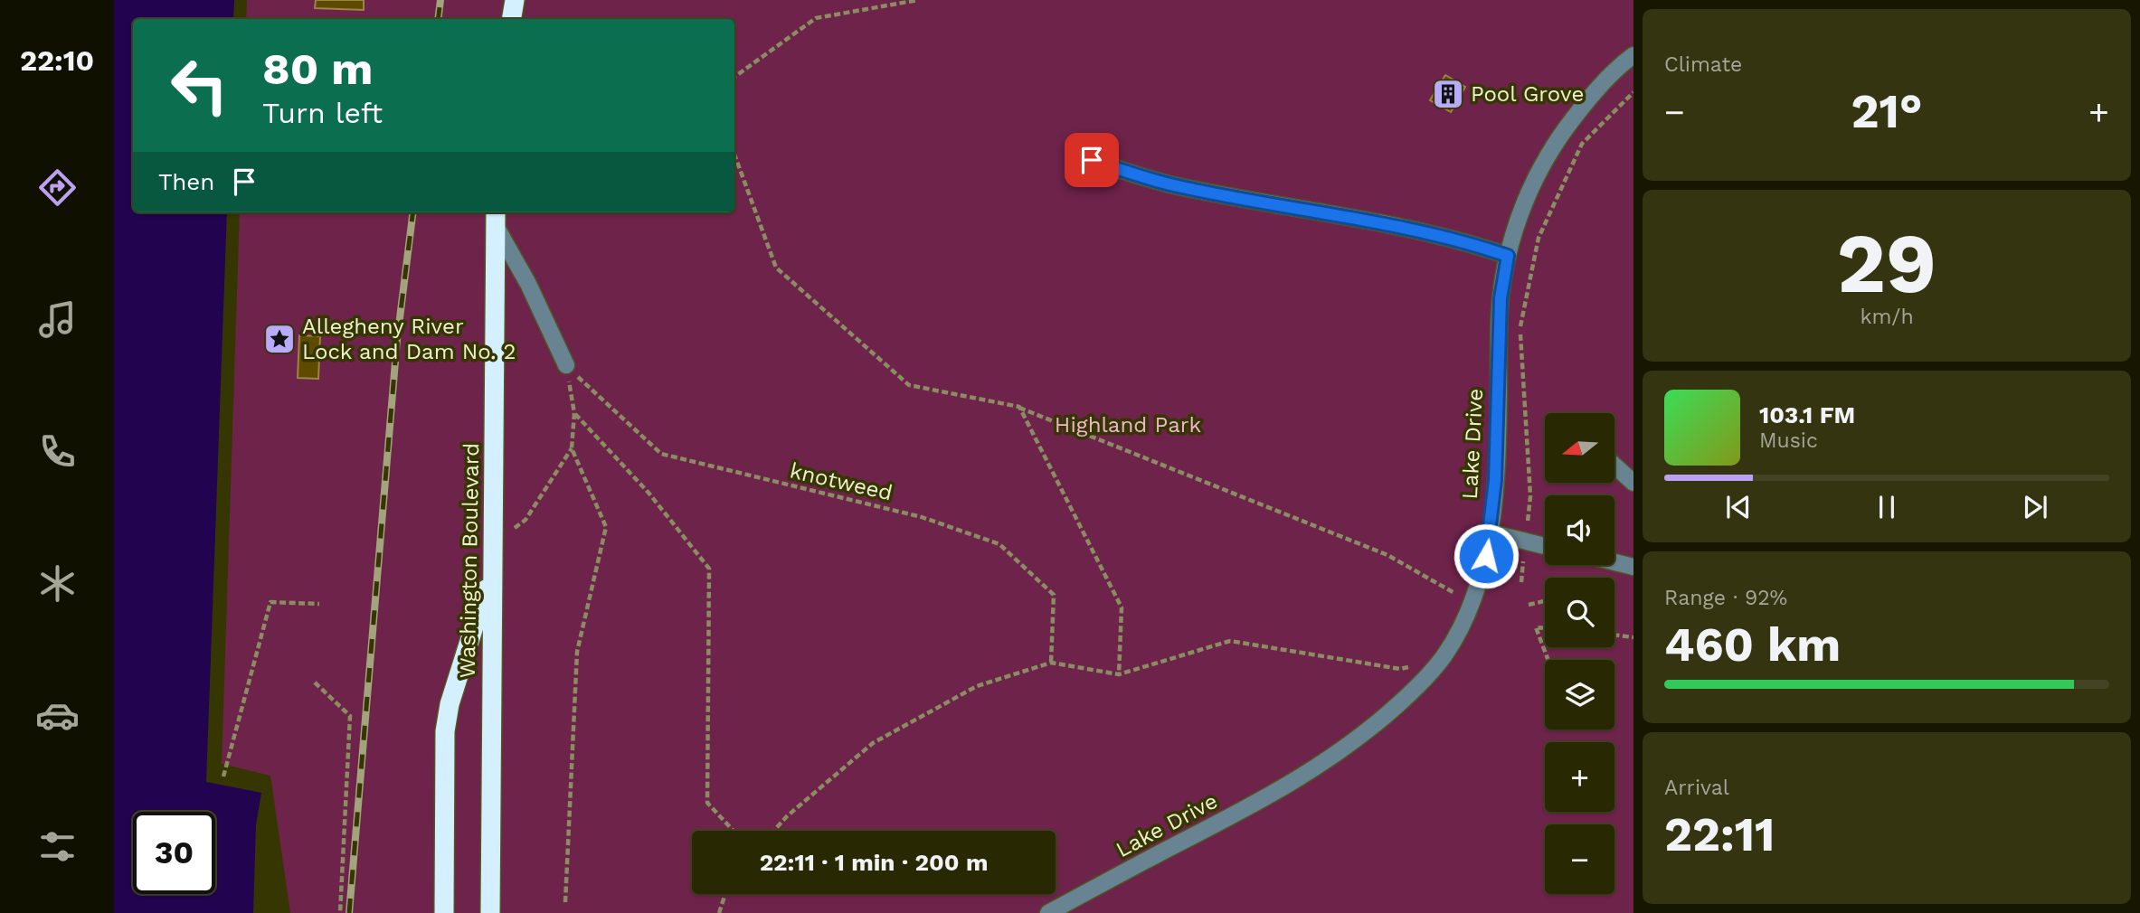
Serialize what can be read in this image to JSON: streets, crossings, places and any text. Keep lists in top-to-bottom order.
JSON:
{
  "streets": {
    "highway": ["Washington Boulevard"],
    "street": ["Lake Drive"],
    "path": ["knotweed"]
  },
  "parks": ["Highland Park"],
  "places": {
    "building": ["Pool Grove"],
    "place": ["Allegheny River Lock and Dam No. 2"]
  },
  "north": "left",
  "page": {
    "tabs": "22:10",
    "tile": [
      "Climate",
      ["29", "km/h"],
      ["Range · 92%", "460 km"],
      ["Arrival", "22:11"]
    ],
    "turn": ["80 m", "Turn left"],
    "heat": ["−", "21°", "+"],
    "then": "Then",
    "song": ["103.1 FM", "Music"],
    "map_buttons": ["+", "−"],
    "limit": "30",
    "trip": "22:11 · 1 min · 200 m"
  }
}
